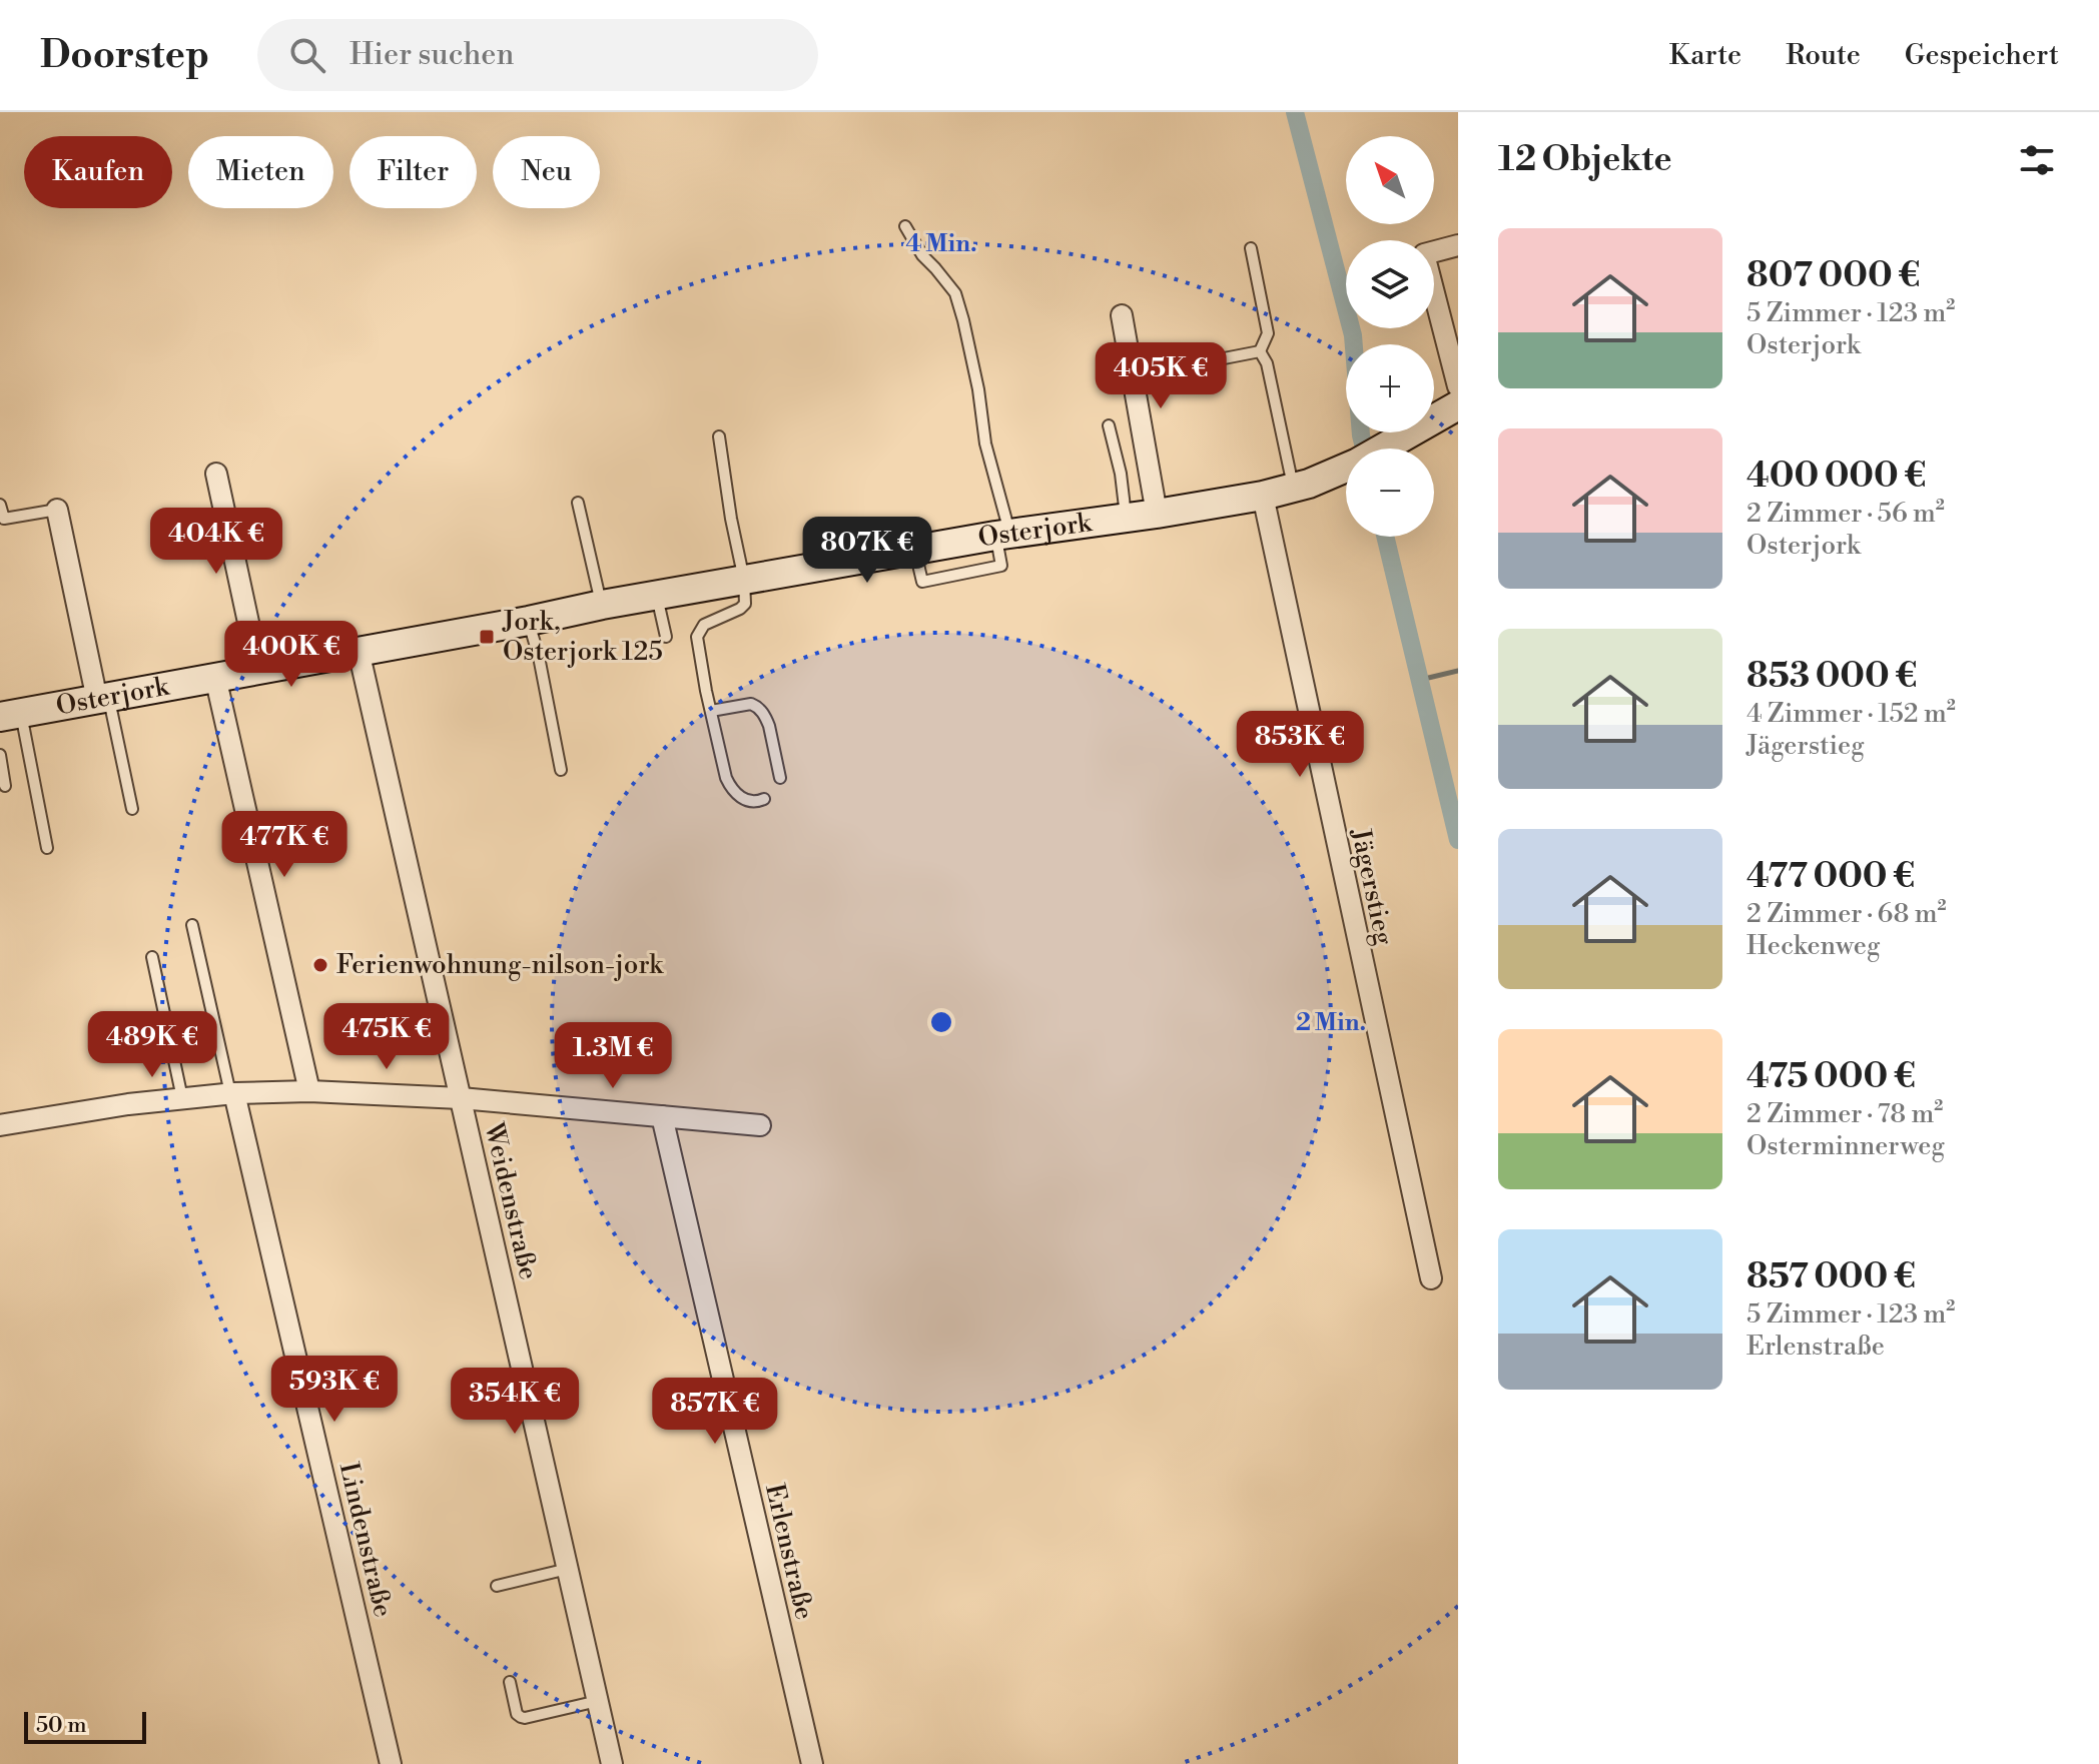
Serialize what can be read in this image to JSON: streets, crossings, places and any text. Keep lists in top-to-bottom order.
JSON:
{
  "streets": {
    "main road": ["Osterjork"],
    "street": [
      "Jägerstieg",
      "Weidenstraße",
      "Lindenstraße",
      "Erlenstraße"
    ]
  },
  "crossings": [
    ["Osterjork", "Jägerstieg"],
    ["Osterjork", "Weidenstraße"]
  ],
  "places": {
    "transit": ["Jork, Osterjork 125"],
    "other": ["Ferienwohnung-nilson-jork"]
  },
  "scale_bar": "50 m",
  "north": "top left",
  "page": {
    "header": "Doorstep",
    "search": "Hier suchen",
    "nav": ["Karte", "Route", "Gespeichert"],
    "heading": "12 Objekte",
    "map_buttons": ["+", "−"],
    "chip": [
      "Kaufen",
      "Mieten",
      "Filter",
      "Neu"
    ],
    "list": [
      {
        "name": "807 000 €",
        "note": "5 Zimmer · 123 m² · Osterjork"
      },
      {
        "name": "400 000 €",
        "note": "2 Zimmer · 56 m² · Osterjork"
      },
      {
        "name": "853 000 €",
        "note": "4 Zimmer · 152 m² · Jägerstieg"
      },
      {
        "name": "477 000 €",
        "note": "2 Zimmer · 68 m² · Heckenweg"
      },
      {
        "name": "475 000 €",
        "note": "2 Zimmer · 78 m² · Osterminnerweg"
      },
      {
        "name": "857 000 €",
        "note": "5 Zimmer · 123 m² · Erlenstraße"
      }
    ],
    "price": [
      "405K €",
      "404K €",
      "807K €",
      "400K €",
      "853K €",
      "477K €",
      "475K €",
      "489K €",
      "1.3M €",
      "593K €",
      "354K €",
      "857K €"
    ],
    "scale": "50 m"
  },
  "rings": ["4 Min.", "2 Min."]
}
